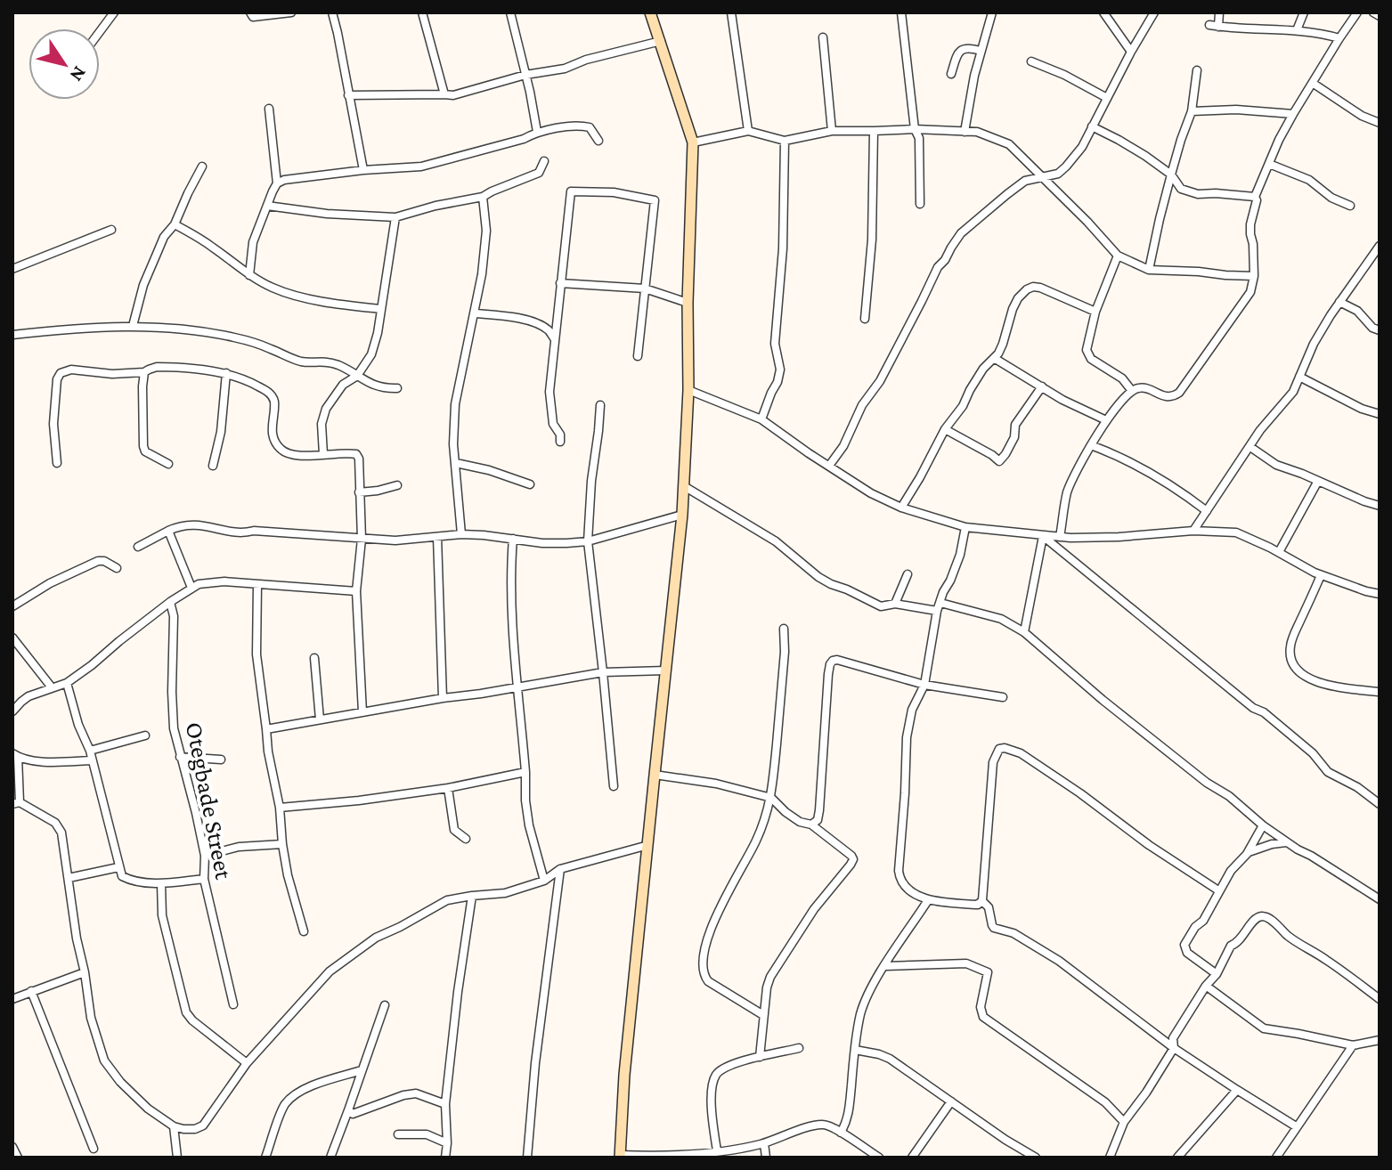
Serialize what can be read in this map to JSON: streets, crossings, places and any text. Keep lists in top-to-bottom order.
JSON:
{
  "streets": {
    "street": ["Otegbade Street"]
  },
  "north": "bottom right"
}
